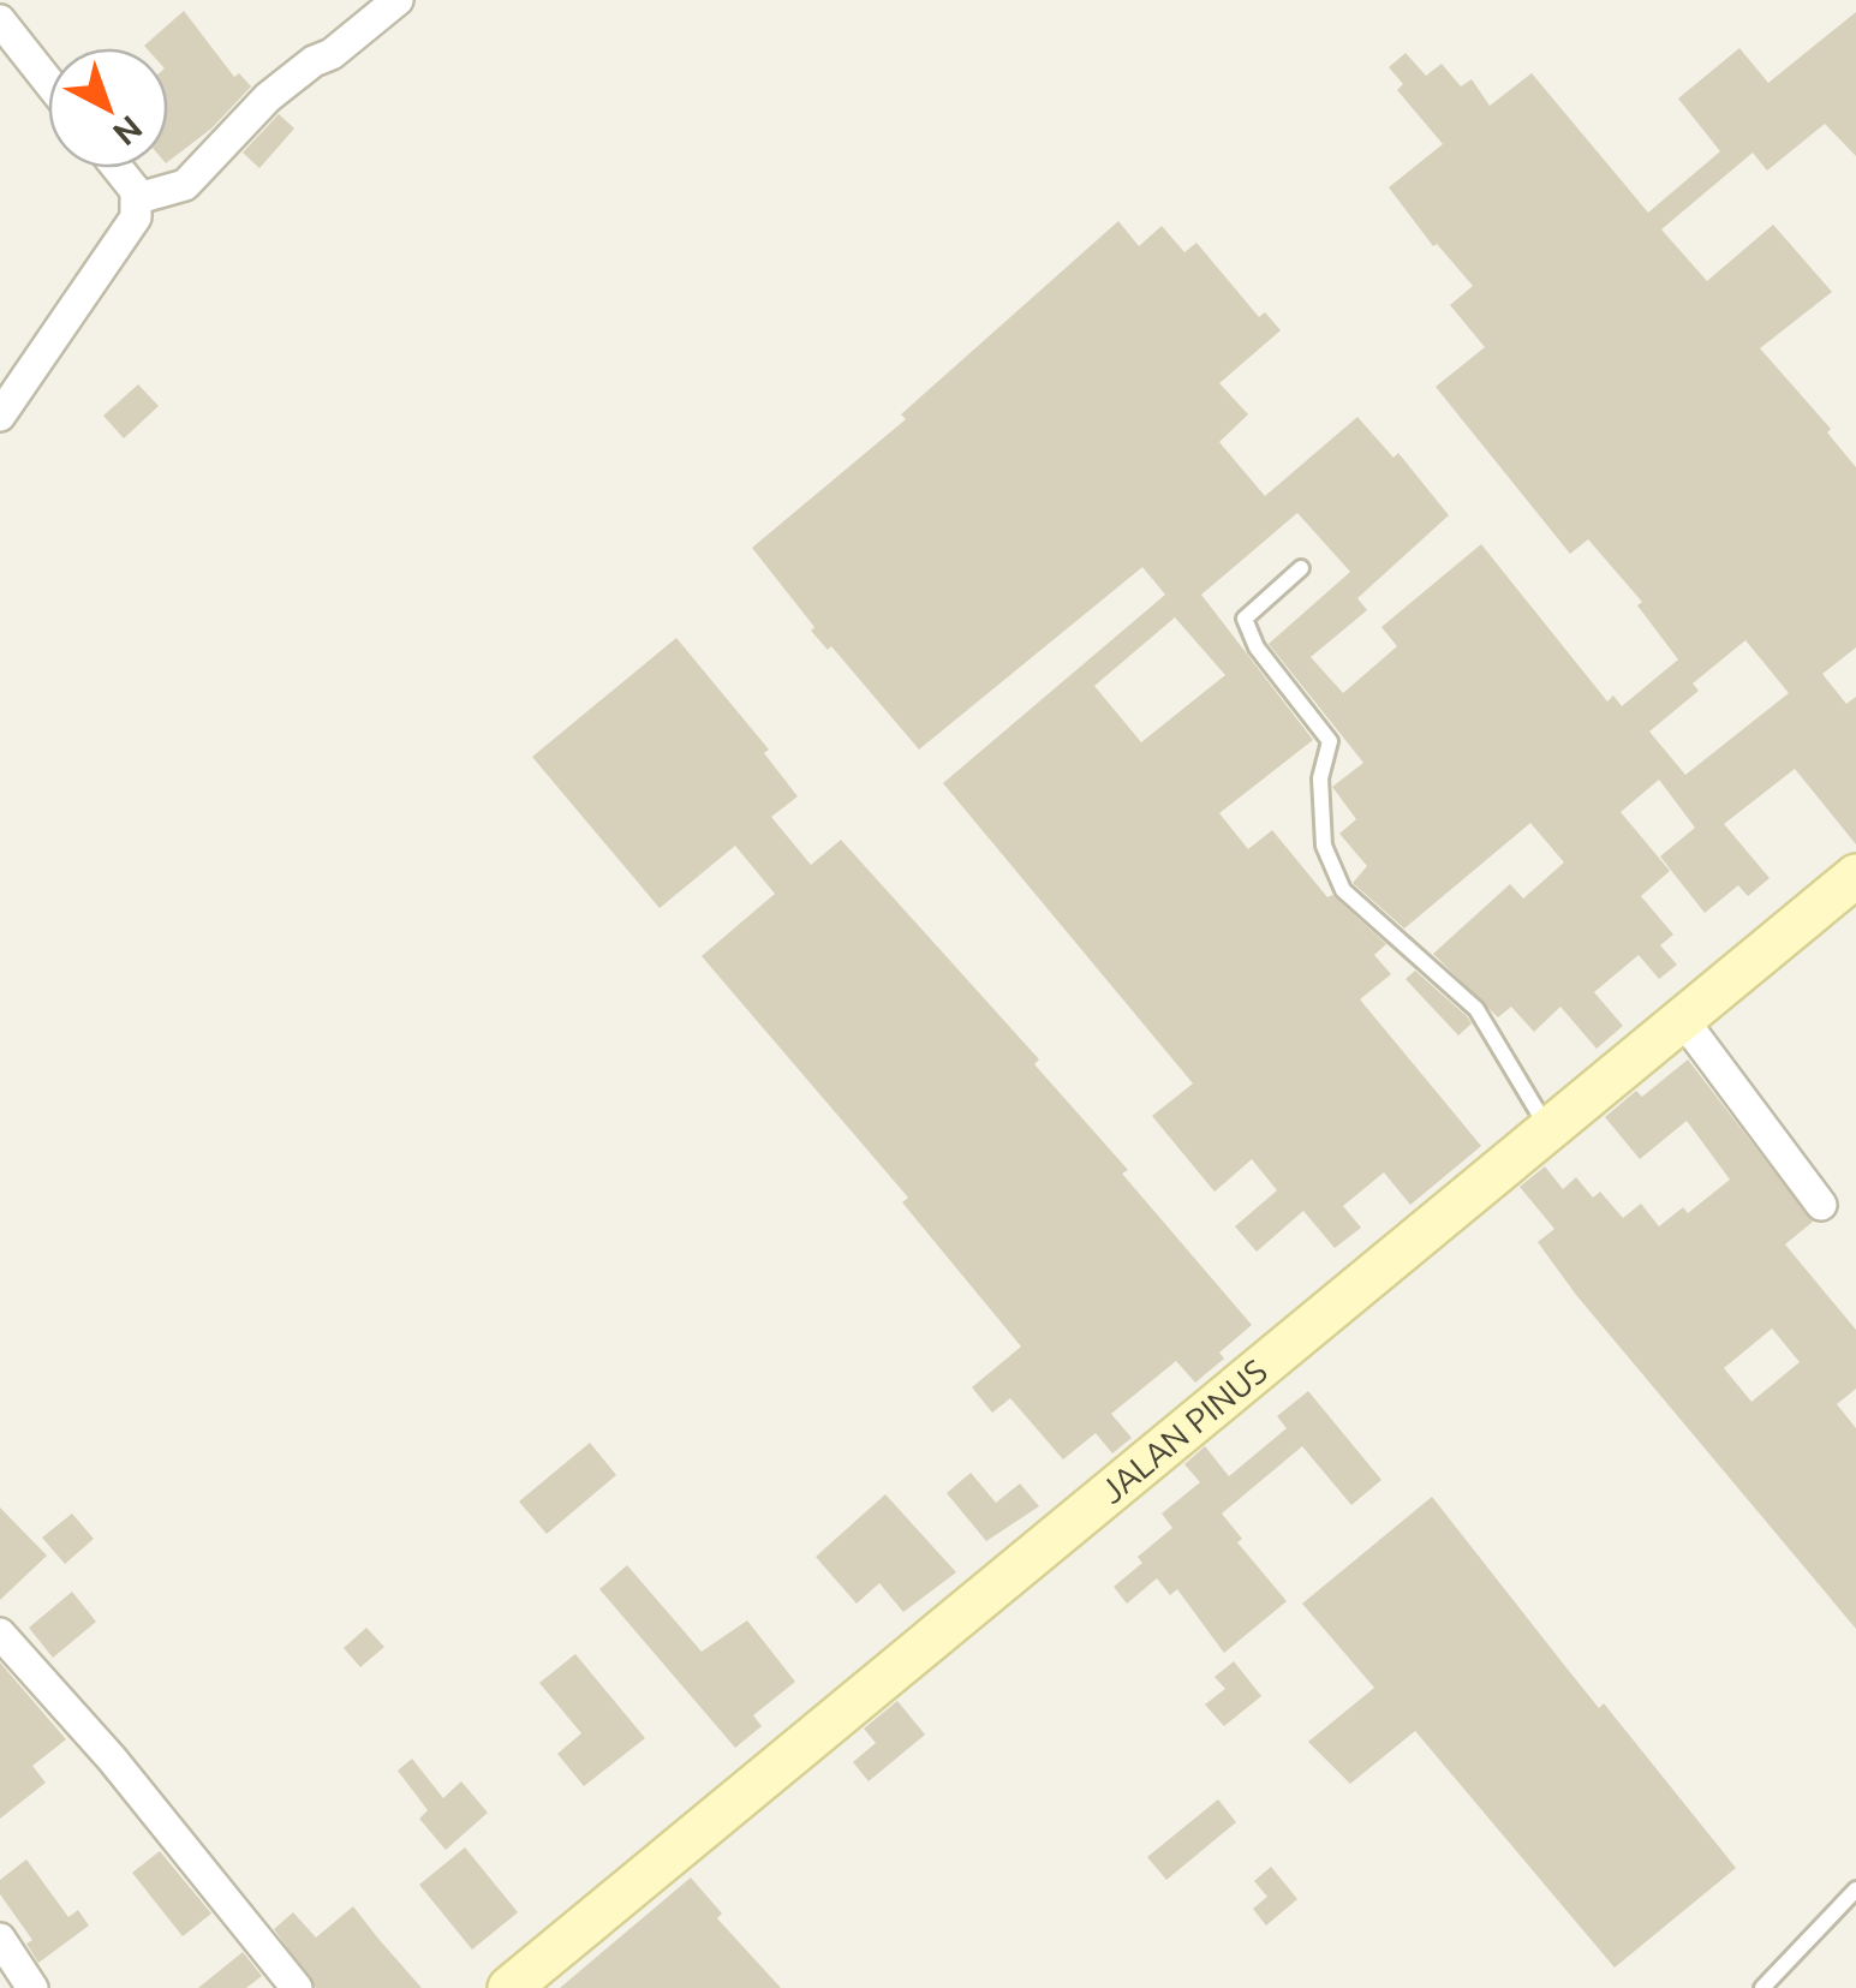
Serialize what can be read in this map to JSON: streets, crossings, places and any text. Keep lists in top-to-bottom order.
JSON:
{
  "streets": {
    "street": ["JALAN PINUS"]
  },
  "north": "bottom right"
}
